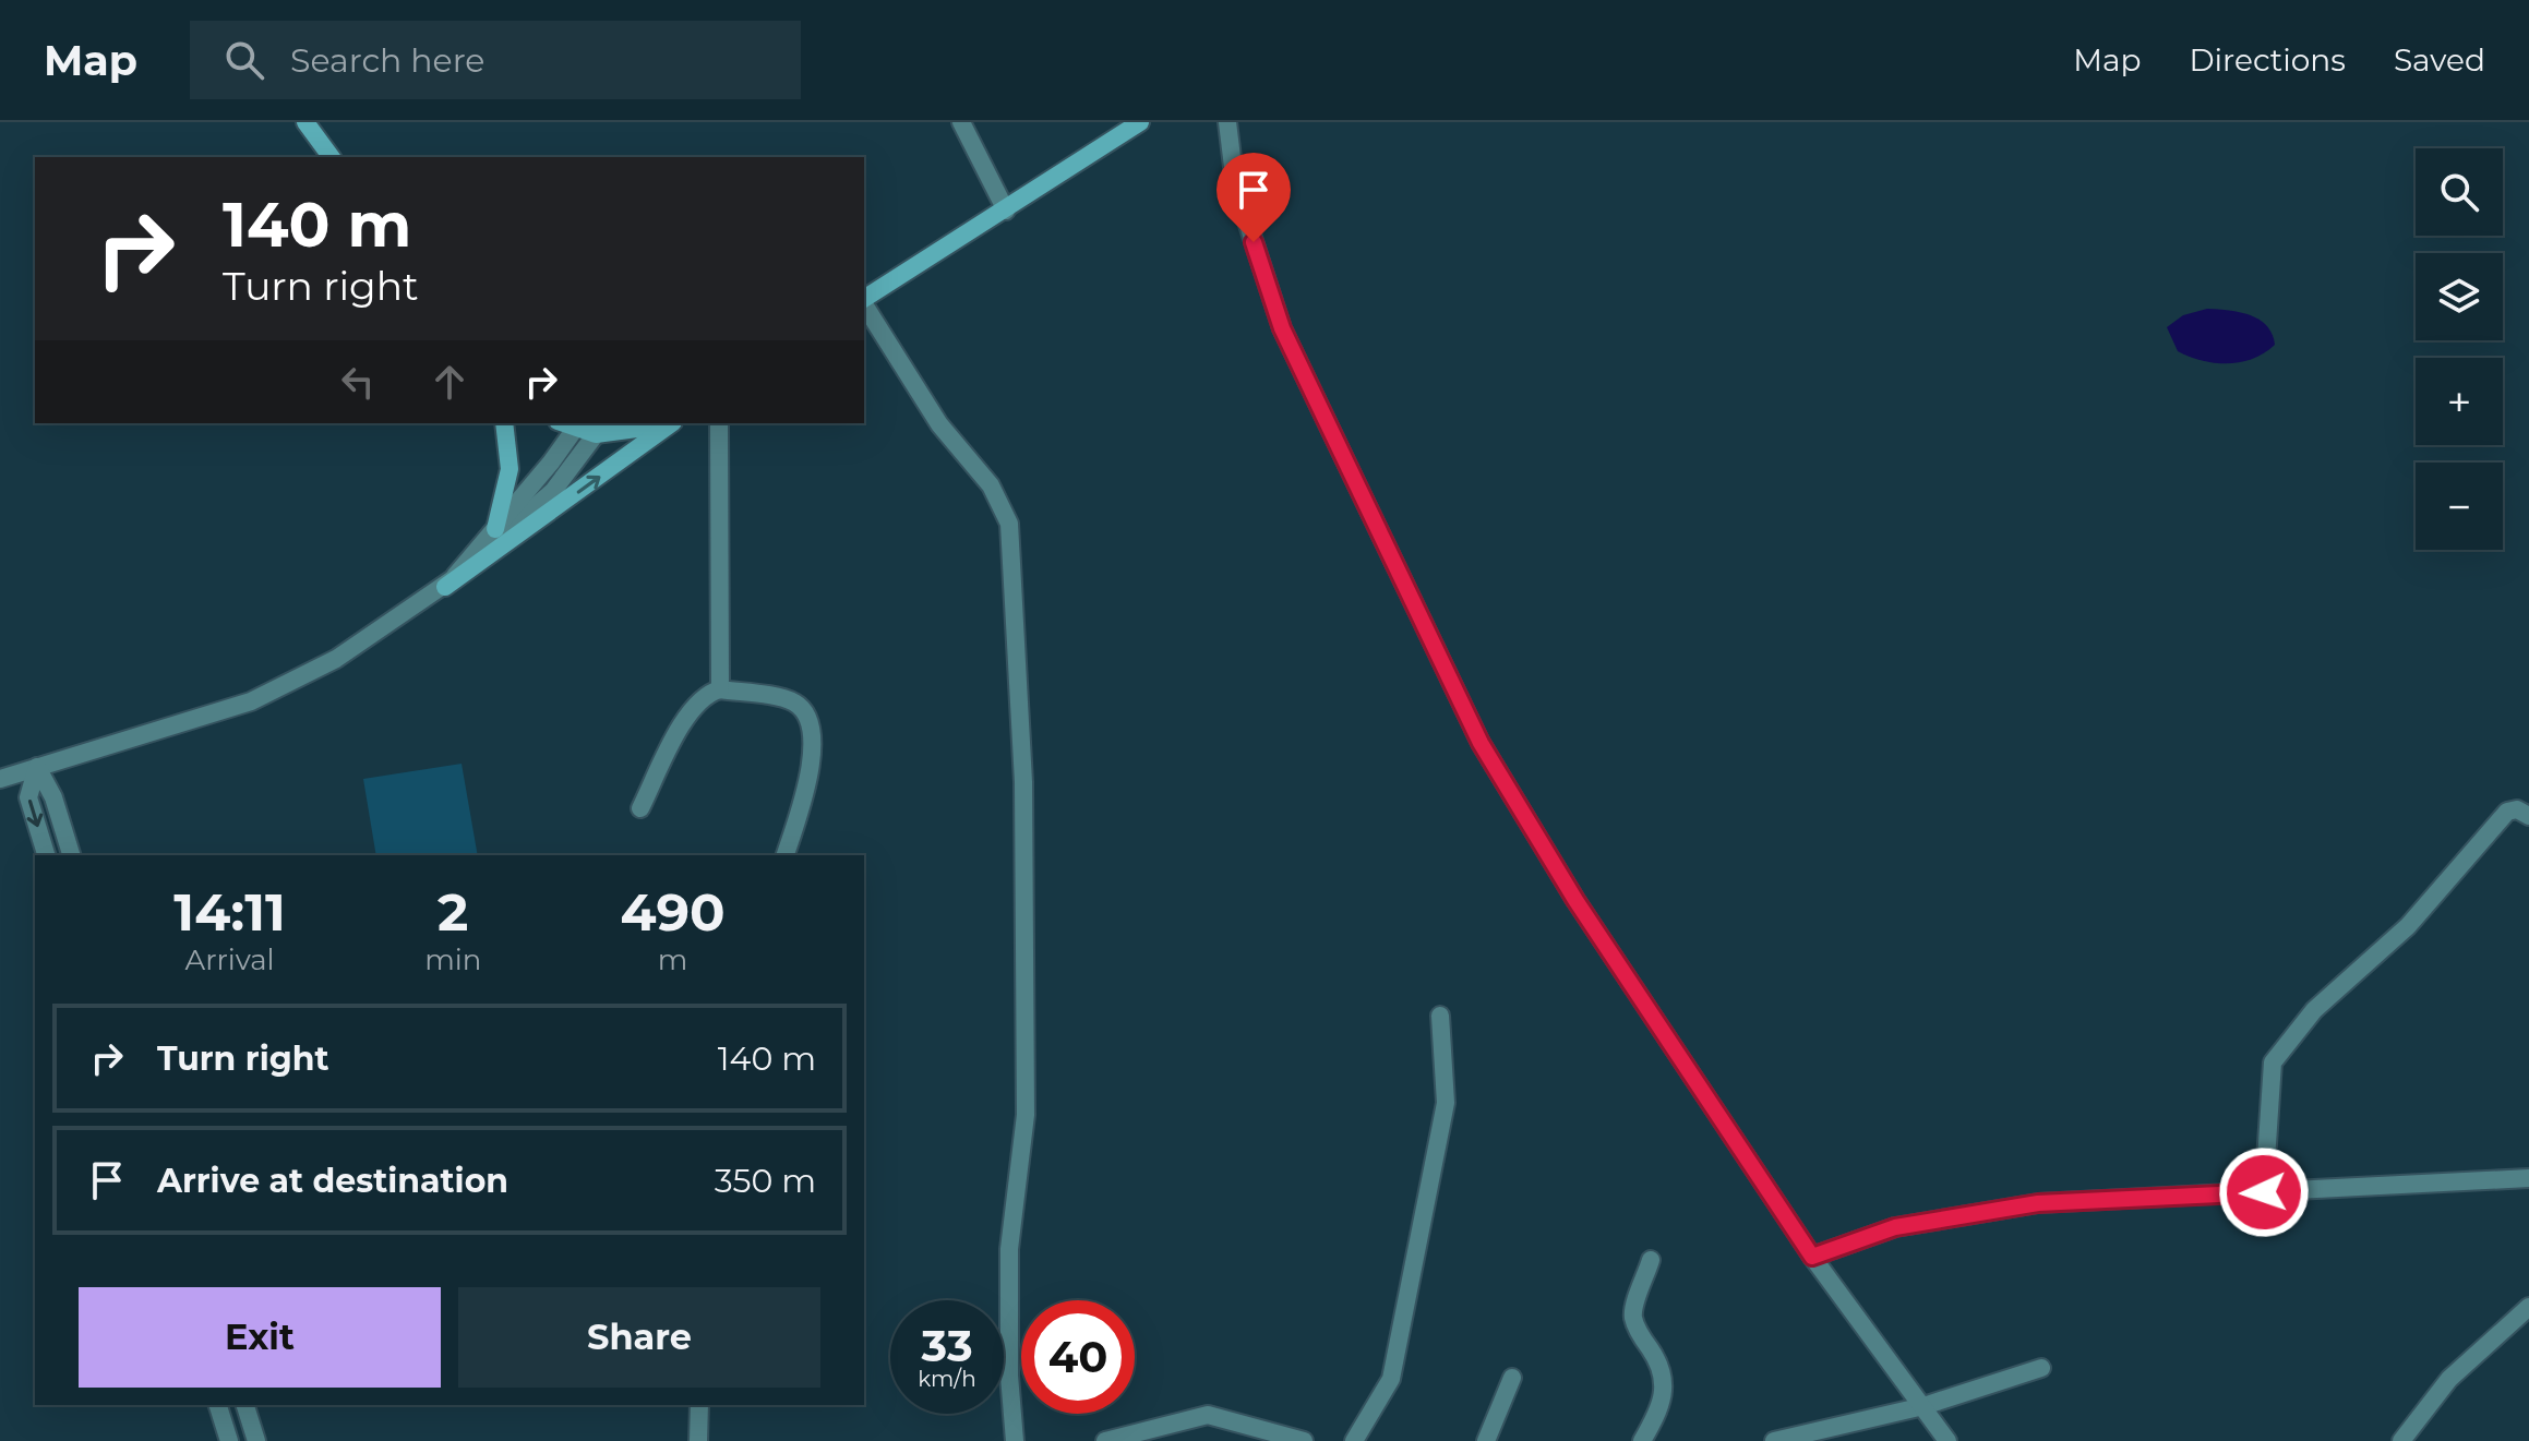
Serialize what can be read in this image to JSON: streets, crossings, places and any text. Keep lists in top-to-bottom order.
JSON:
{
  "page": {
    "header": "Map",
    "search": "Search here",
    "nav": ["Map", "Directions", "Saved"],
    "map_buttons": ["+", "−"],
    "turn": ["140 m", "Turn right"],
    "eta": [
      "14:11",
      "Arrival",
      "2",
      "min",
      "490",
      "m"
    ],
    "list": [
      {
        "name": "Turn right",
        "value": "140 m"
      },
      {
        "name": "Arrive at destination",
        "value": "350 m"
      }
    ],
    "buttons": ["Exit", "Share"],
    "speed": "33 km/h",
    "limit": "40"
  }
}
